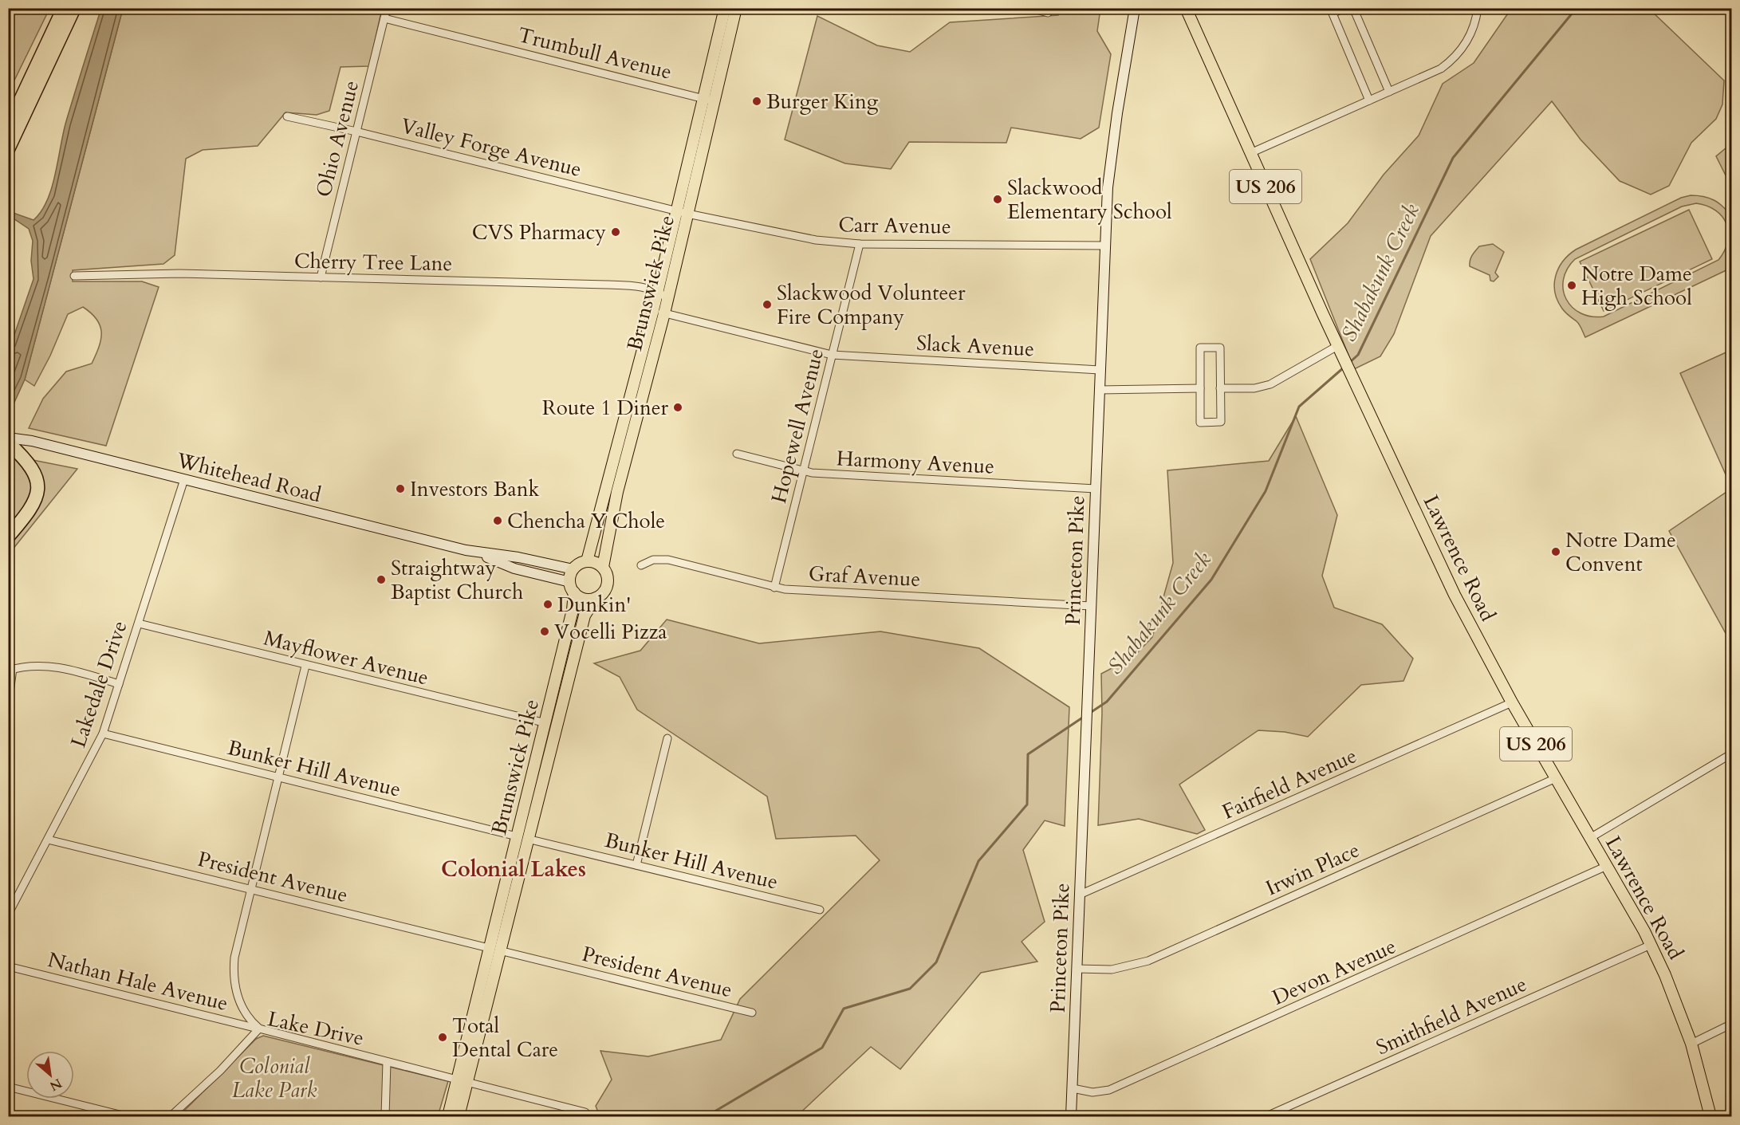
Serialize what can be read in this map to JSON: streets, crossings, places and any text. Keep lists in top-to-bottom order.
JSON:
{
  "streets": {
    "main road": [
      "US 206",
      "Brunswick Pike",
      "Whitehead Road",
      "Lawrence Road",
      "Princeton Pike"
    ],
    "street": [
      "Trumbull Avenue",
      "Ohio Avenue",
      "Valley Forge Avenue",
      "Carr Avenue",
      "Cherry Tree Lane",
      "Slack Avenue",
      "Hopewell Avenue",
      "Harmony Avenue",
      "Graf Avenue",
      "Mayflower Avenue",
      "Lakedale Drive",
      "Bunker Hill Avenue",
      "Fairfield Avenue",
      "Irwin Place",
      "President Avenue",
      "Devon Avenue",
      "Nathan Hale Avenue",
      "Smithfield Avenue",
      "Lake Drive"
    ]
  },
  "crossings": [
    ["Trumbull Avenue", "Ohio Avenue"],
    ["Trumbull Avenue", "Brunswick Pike"],
    ["Ohio Avenue", "Valley Forge Avenue"],
    ["Ohio Avenue", "Cherry Tree Lane"],
    ["Valley Forge Avenue", "Carr Avenue"],
    ["Valley Forge Avenue", "Brunswick Pike"],
    ["Carr Avenue", "Brunswick Pike"],
    ["Carr Avenue", "Hopewell Avenue"],
    ["Carr Avenue", "Princeton Pike"],
    ["Cherry Tree Lane", "Brunswick Pike"],
    ["Brunswick Pike", "Slack Avenue"],
    ["Brunswick Pike", "Whitehead Road"],
    ["Brunswick Pike", "Mayflower Avenue"],
    ["Brunswick Pike", "Bunker Hill Avenue"],
    ["Brunswick Pike", "President Avenue"],
    ["Brunswick Pike", "Lake Drive"],
    ["Slack Avenue", "Hopewell Avenue"],
    ["Slack Avenue", "Princeton Pike"],
    ["Hopewell Avenue", "Harmony Avenue"],
    ["Hopewell Avenue", "Graf Avenue"],
    ["Harmony Avenue", "Princeton Pike"],
    ["Whitehead Road", "Lakedale Drive"],
    ["Lawrence Road", "Fairfield Avenue"],
    ["Lawrence Road", "Irwin Place"],
    ["Lawrence Road", "Devon Avenue"],
    ["Lawrence Road", "Smithfield Avenue"],
    ["Princeton Pike", "Graf Avenue"],
    ["Princeton Pike", "Fairfield Avenue"],
    ["Princeton Pike", "Irwin Place"],
    ["Princeton Pike", "Devon Avenue"],
    ["Mayflower Avenue", "Lakedale Drive"],
    ["Lakedale Drive", "Bunker Hill Avenue"],
    ["Lakedale Drive", "President Avenue"],
    ["Nathan Hale Avenue", "Lake Drive"]
  ],
  "districts": ["Colonial Lakes"],
  "water": ["Shabakunk Creek"],
  "parks": ["Colonial Lake Park"],
  "places": [
    "Burger King",
    "Slackwood Elementary School",
    "CVS Pharmacy",
    "Notre Dame High School",
    "Slackwood Volunteer Fire Company",
    "Route 1 Diner",
    "Investors Bank",
    "Chencha Y Chole",
    "Notre Dame Convent",
    "Straightway Baptist Church",
    "Dunkin'",
    "Vocelli Pizza",
    "Total Dental Care"
  ],
  "north": "bottom right"
}
